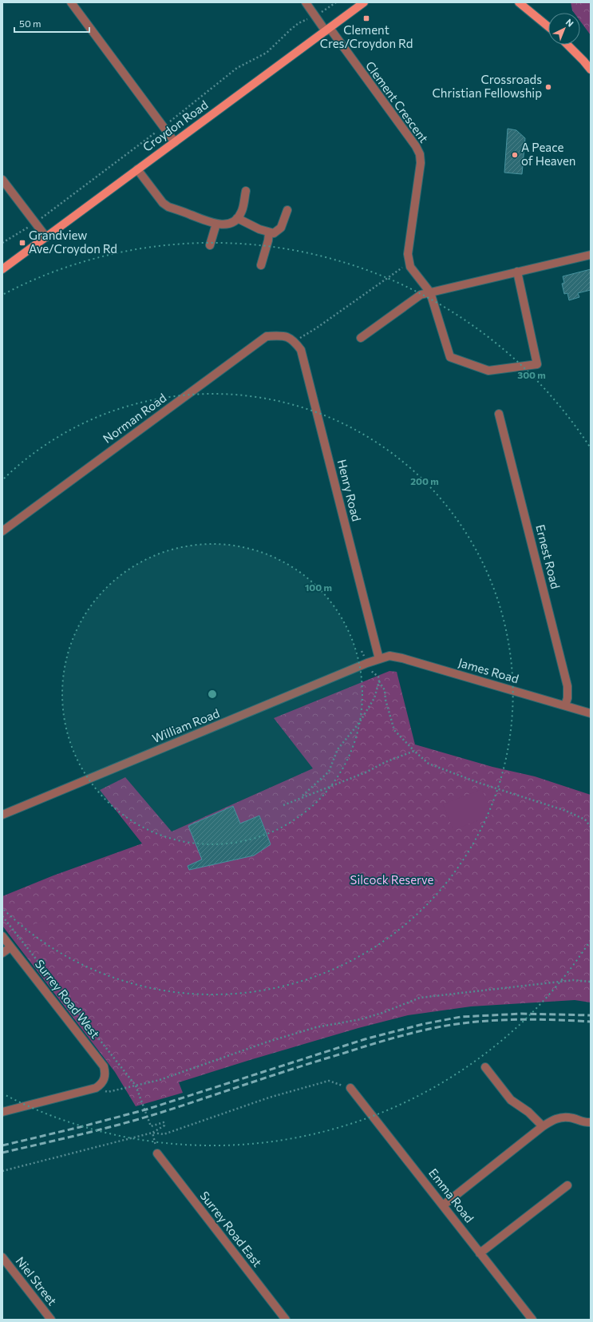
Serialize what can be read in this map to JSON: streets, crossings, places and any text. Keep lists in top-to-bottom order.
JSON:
{
  "streets": {
    "main road": ["Croydon Road"],
    "street": [
      "Clement Crescent",
      "Norman Road",
      "Henry Road",
      "Ernest Road",
      "James Road",
      "William Road",
      "Surrey Road West",
      "Emma Road",
      "Surrey Road East",
      "Niel Street"
    ]
  },
  "crossings": [
    ["Clement Crescent", "Croydon Road"],
    ["Norman Road", "Henry Road"],
    ["Henry Road", "James Road"],
    ["Henry Road", "William Road"],
    ["Ernest Road", "James Road"],
    ["James Road", "William Road"]
  ],
  "parks": ["Silcock Reserve"],
  "places": {
    "transit": ["Clement Cres/Croydon Rd", "Grandview Ave/Croydon Rd"],
    "other": ["Crossroads Christian Fellowship", "A Peace of Heaven"]
  },
  "scale_bar": "50 m",
  "north": "top right",
  "rings": ["300 m", "200 m", "100 m"]
}
